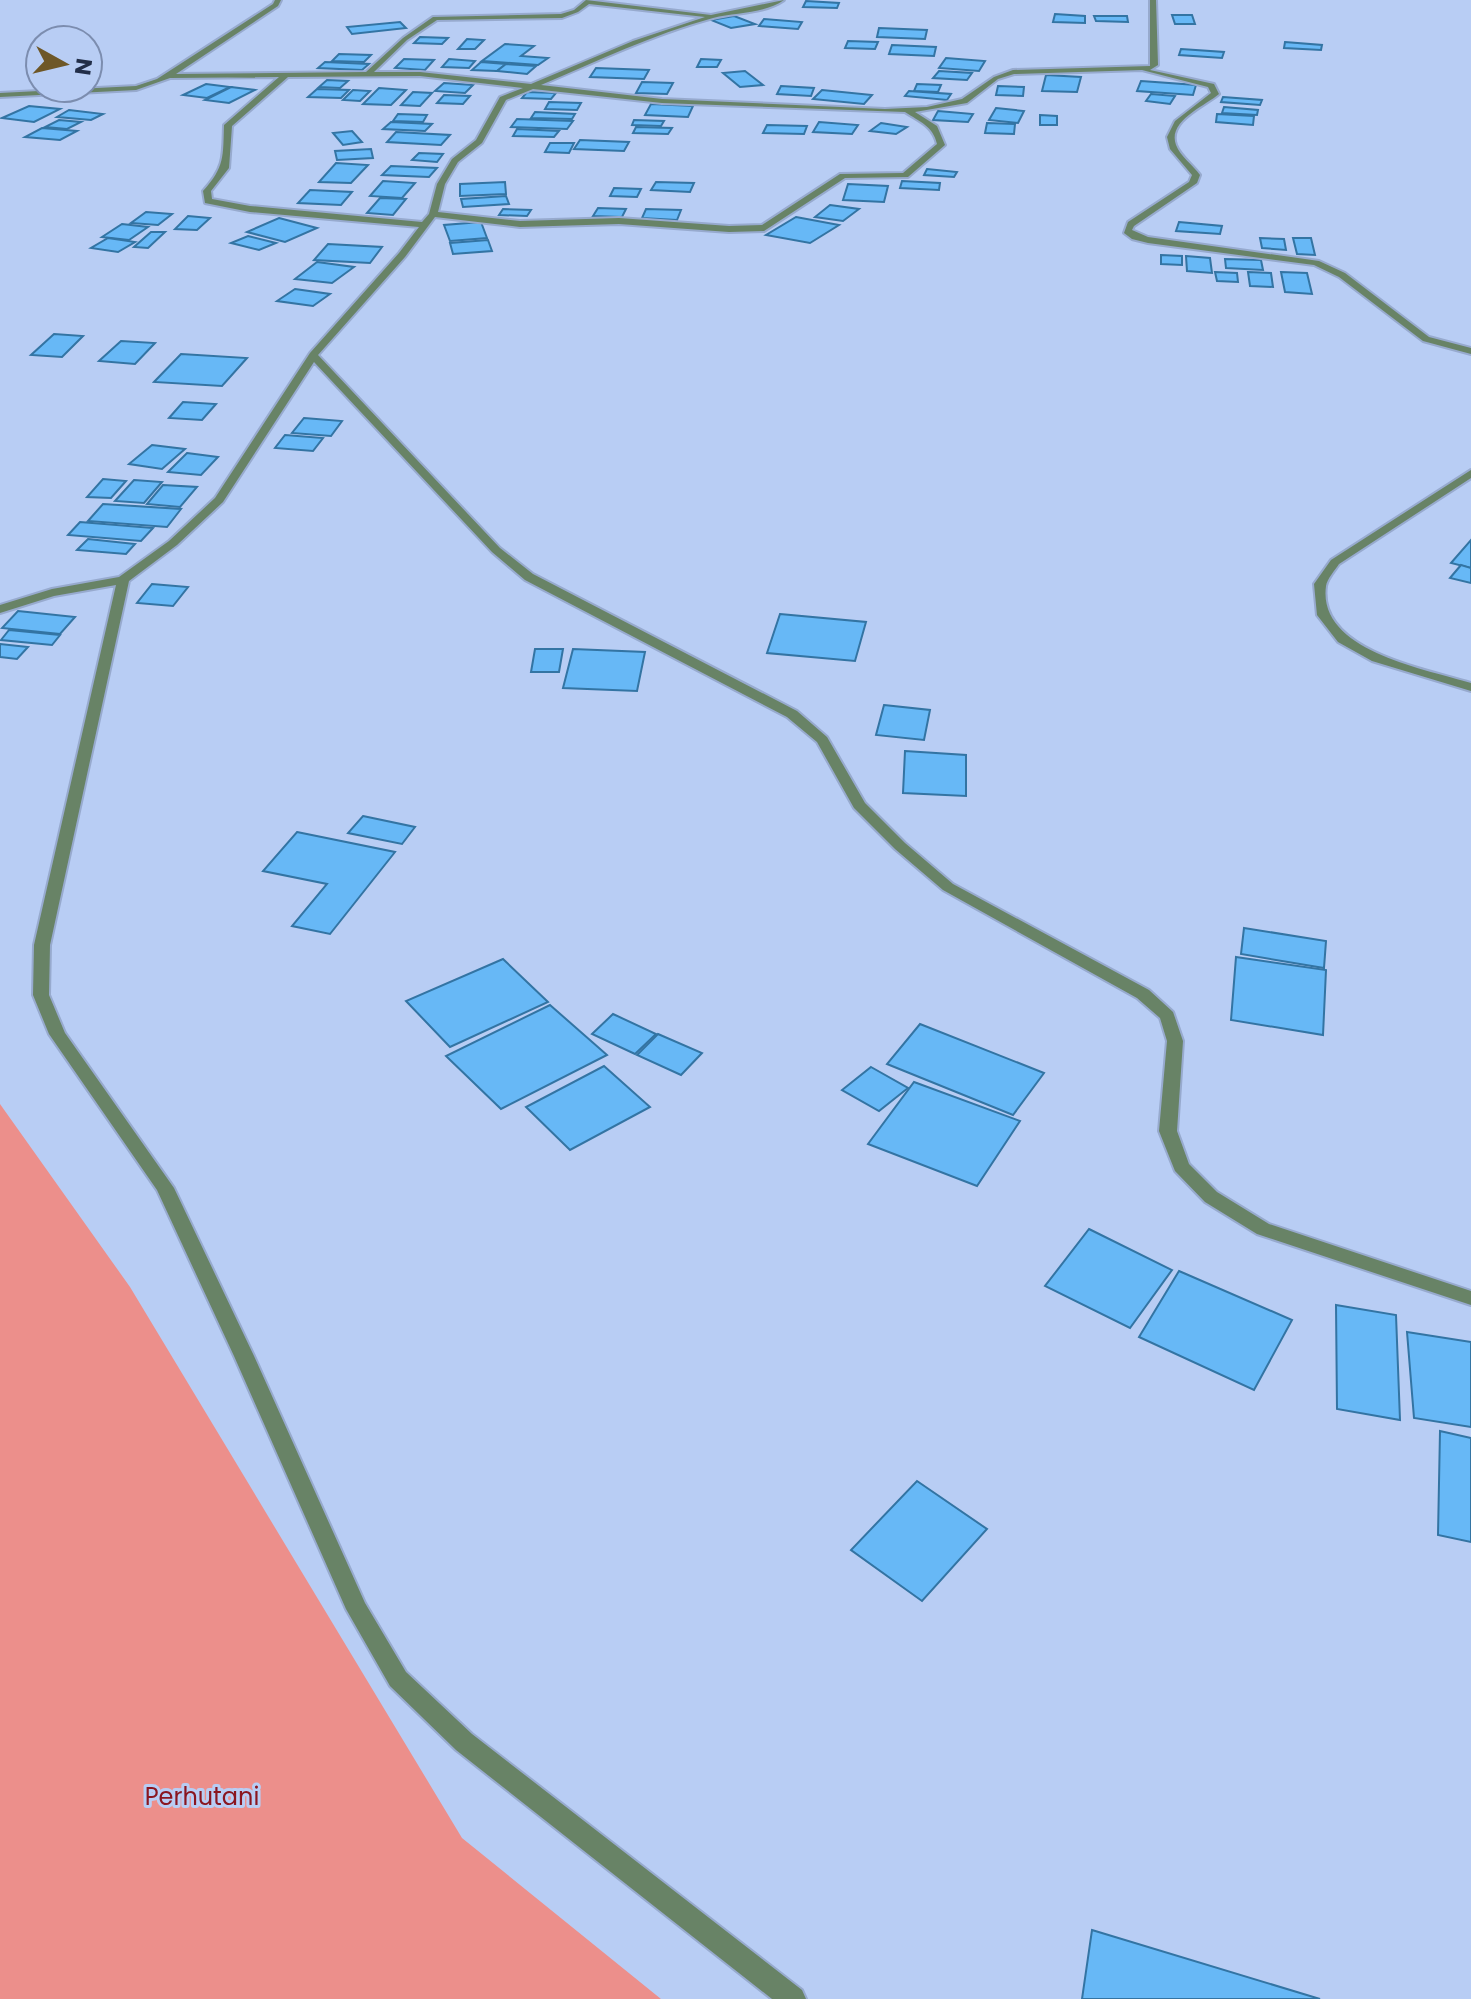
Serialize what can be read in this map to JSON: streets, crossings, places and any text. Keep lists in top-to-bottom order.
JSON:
{
  "parks": ["Perhutani"],
  "north": "right"
}
